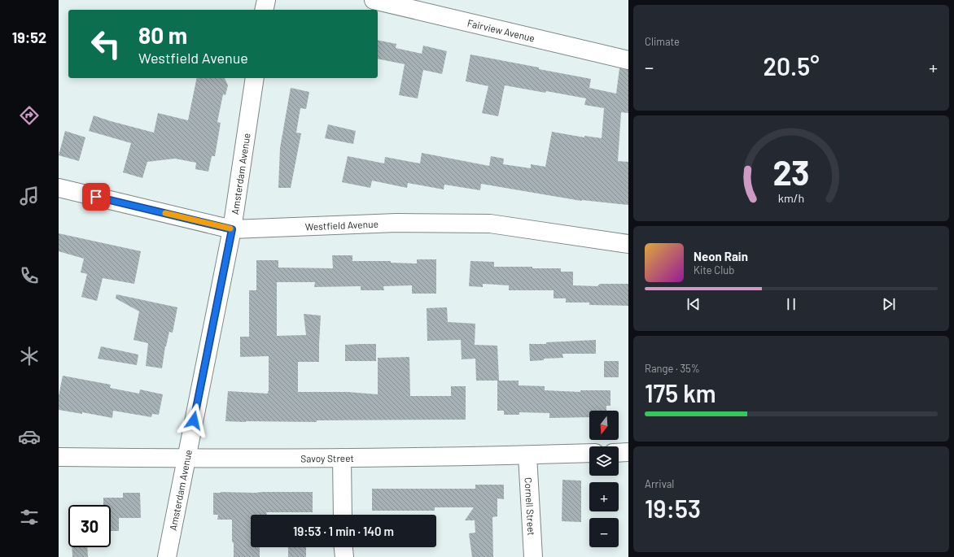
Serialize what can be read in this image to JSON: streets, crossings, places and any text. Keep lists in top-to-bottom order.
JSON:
{
  "streets": {
    "street": [
      "Fairview Avenue",
      "Amsterdam Avenue",
      "Westfield Avenue",
      "Savoy Street",
      "Cornell Street"
    ]
  },
  "crossings": [
    ["Amsterdam Avenue", "Westfield Avenue"],
    ["Amsterdam Avenue", "Savoy Street"],
    ["Savoy Street", "Cornell Street"]
  ],
  "north": "bottom",
  "page": {
    "tabs": "19:52",
    "tile": [
      "Climate",
      ["Range · 35%", "175 km"],
      ["Arrival", "19:53"]
    ],
    "turn": ["80 m", "Westfield Avenue"],
    "heat": ["−", "20.5°", "+"],
    "song": ["Neon Rain", "Kite Club"],
    "map_buttons": ["+", "−"],
    "limit": "30",
    "trip": "19:53 · 1 min · 140 m",
    "gauge": ["23", "km/h"]
  }
}
